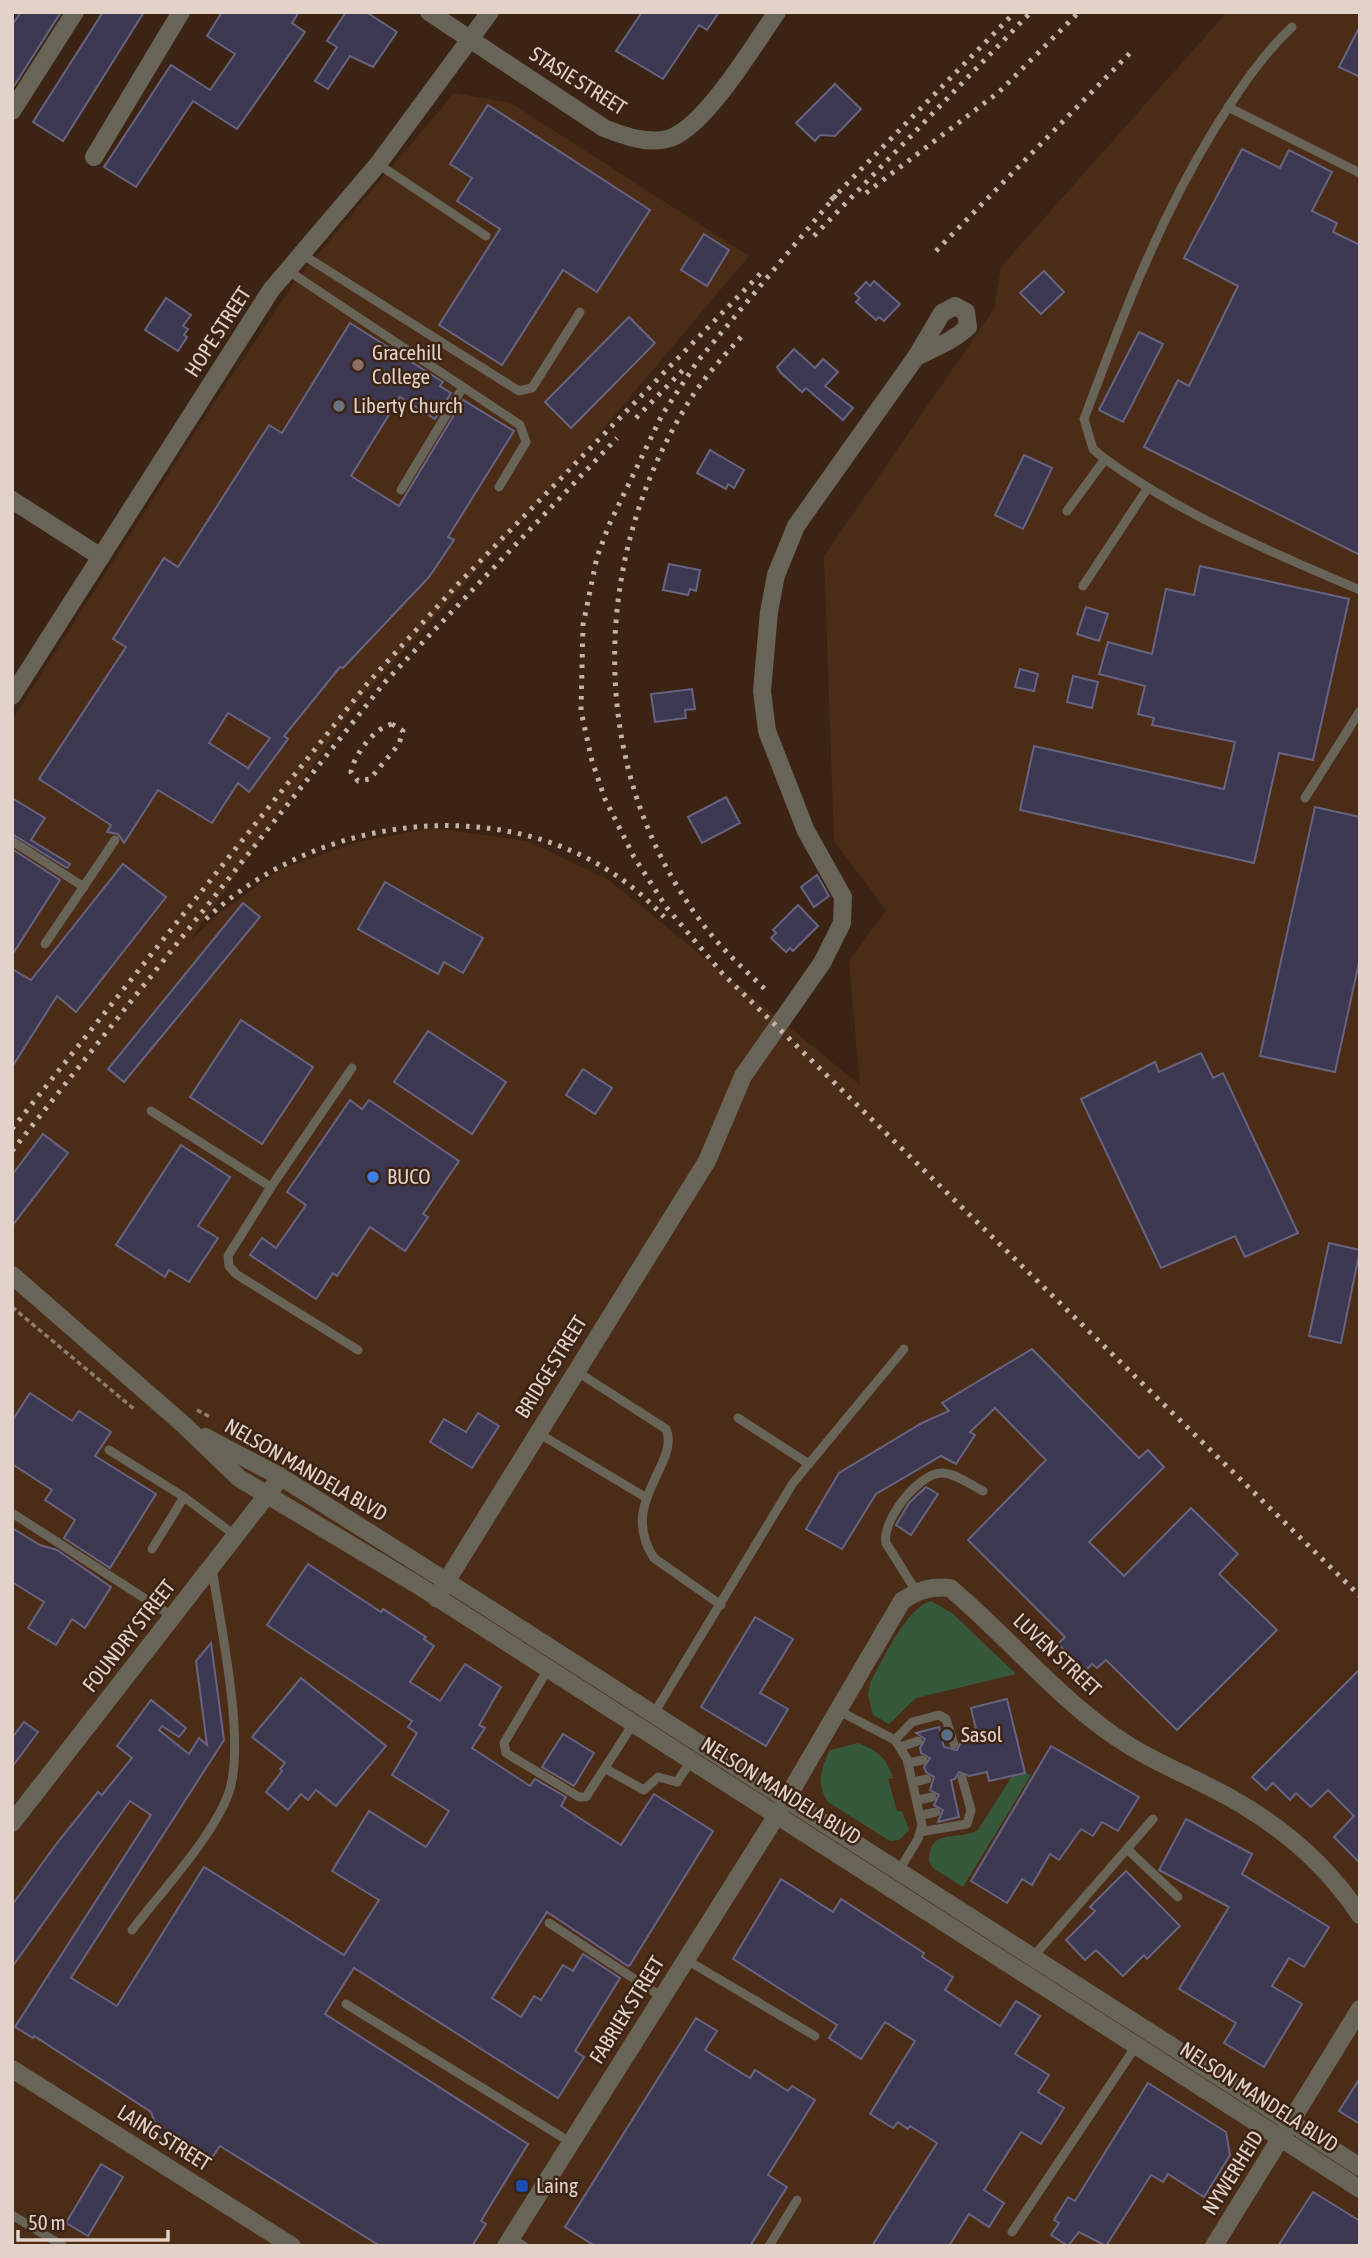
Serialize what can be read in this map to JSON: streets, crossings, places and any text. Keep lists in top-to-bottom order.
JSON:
{
  "streets": {
    "street": [
      "STASIE STREET",
      "HOPE STREET",
      "BRIDGE STREET",
      "NELSON MANDELA BLVD",
      "FOUNDRY STREET",
      "LUVEN STREET",
      "FABRIEK STREET",
      "LAING STREET",
      "NYWERHEID"
    ]
  },
  "crossings": [
    ["STASIE STREET", "HOPE STREET"],
    ["BRIDGE STREET", "NELSON MANDELA BLVD"],
    ["NELSON MANDELA BLVD", "FOUNDRY STREET"],
    ["NELSON MANDELA BLVD", "FABRIEK STREET"],
    ["NELSON MANDELA BLVD", "NYWERHEID"]
  ],
  "places": {
    "other": [
      "Gracehill College",
      "Liberty Church",
      "BUCO",
      "Sasol"
    ],
    "transit": ["Laing"]
  },
  "scale_bar": "50 m"
}
